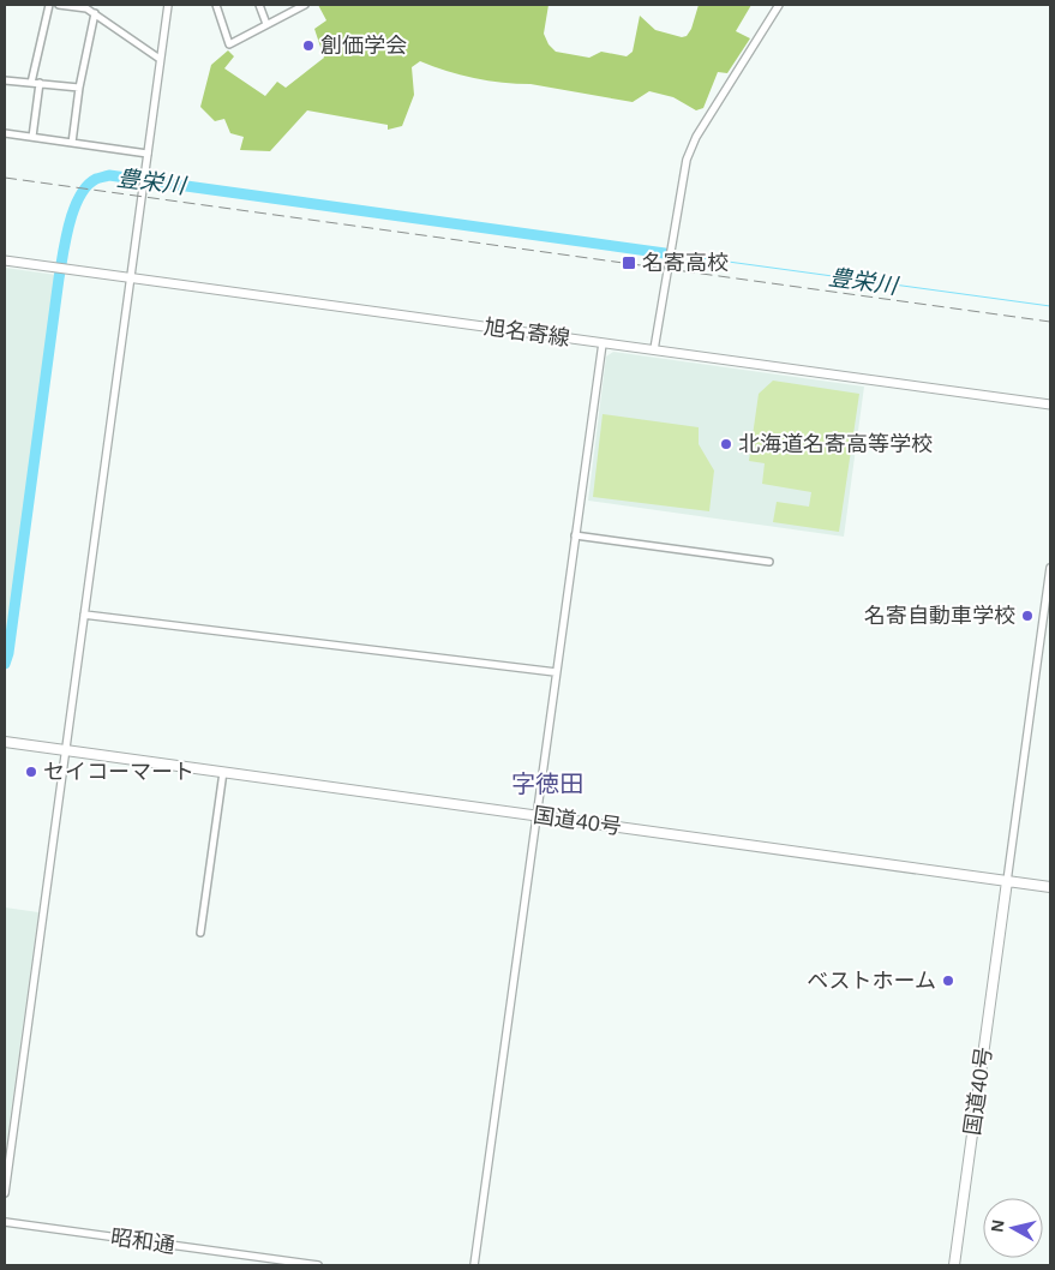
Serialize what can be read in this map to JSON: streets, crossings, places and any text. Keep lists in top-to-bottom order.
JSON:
{
  "streets": {
    "highway": ["国道40号"],
    "main road": ["旭名寄線"],
    "street": ["昭和通"]
  },
  "districts": ["字徳田"],
  "water": ["豊栄川"],
  "places": {
    "other": [
      "創価学会",
      "北海道名寄高等学校",
      "名寄自動車学校",
      "セイコーマート",
      "ベストホーム"
    ],
    "transit": ["名寄高校"]
  },
  "north": "left"
}
